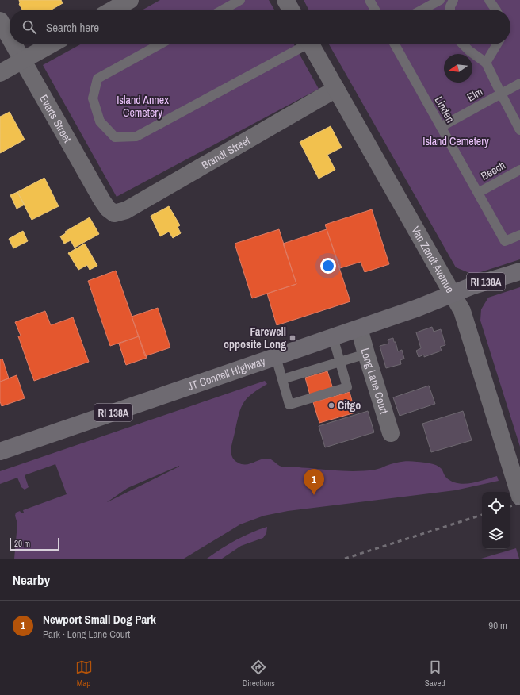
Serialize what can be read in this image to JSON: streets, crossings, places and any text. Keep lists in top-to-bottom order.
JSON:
{
  "streets": {
    "main road": ["RI 138A", "JT Connell Highway"],
    "street": [
      "Evarts Street",
      "Brandt Street",
      "Van Zandt Avenue",
      "Long Lane Court"
    ],
    "lane": ["Elm", "Linden", "Beech"]
  },
  "crossings": [
    ["Elm", "Linden"],
    ["Linden", "Beech"],
    ["Evarts Street", "Brandt Street"],
    ["Brandt Street", "Van Zandt Avenue"],
    ["Van Zandt Avenue", "RI 138A"],
    ["Van Zandt Avenue", "JT Connell Highway"],
    ["RI 138A", "JT Connell Highway"],
    ["JT Connell Highway", "Long Lane Court"]
  ],
  "parks": ["Island Annex Cemetery", "Island Cemetery"],
  "places": {
    "transit": ["Farewell opposite Long"],
    "other": ["Citgo"]
  },
  "scale_bar": "20 m",
  "north": "left",
  "page": {
    "search": "Search here",
    "pins": "1",
    "scale": "20 m",
    "heading": "Nearby",
    "list": [
      {
        "mark": "1",
        "name": "Newport Small Dog Park",
        "note": "Park · Long Lane Court",
        "value": "90 m"
      }
    ],
    "nav": ["Map", "Directions", "Saved"]
  }
}
